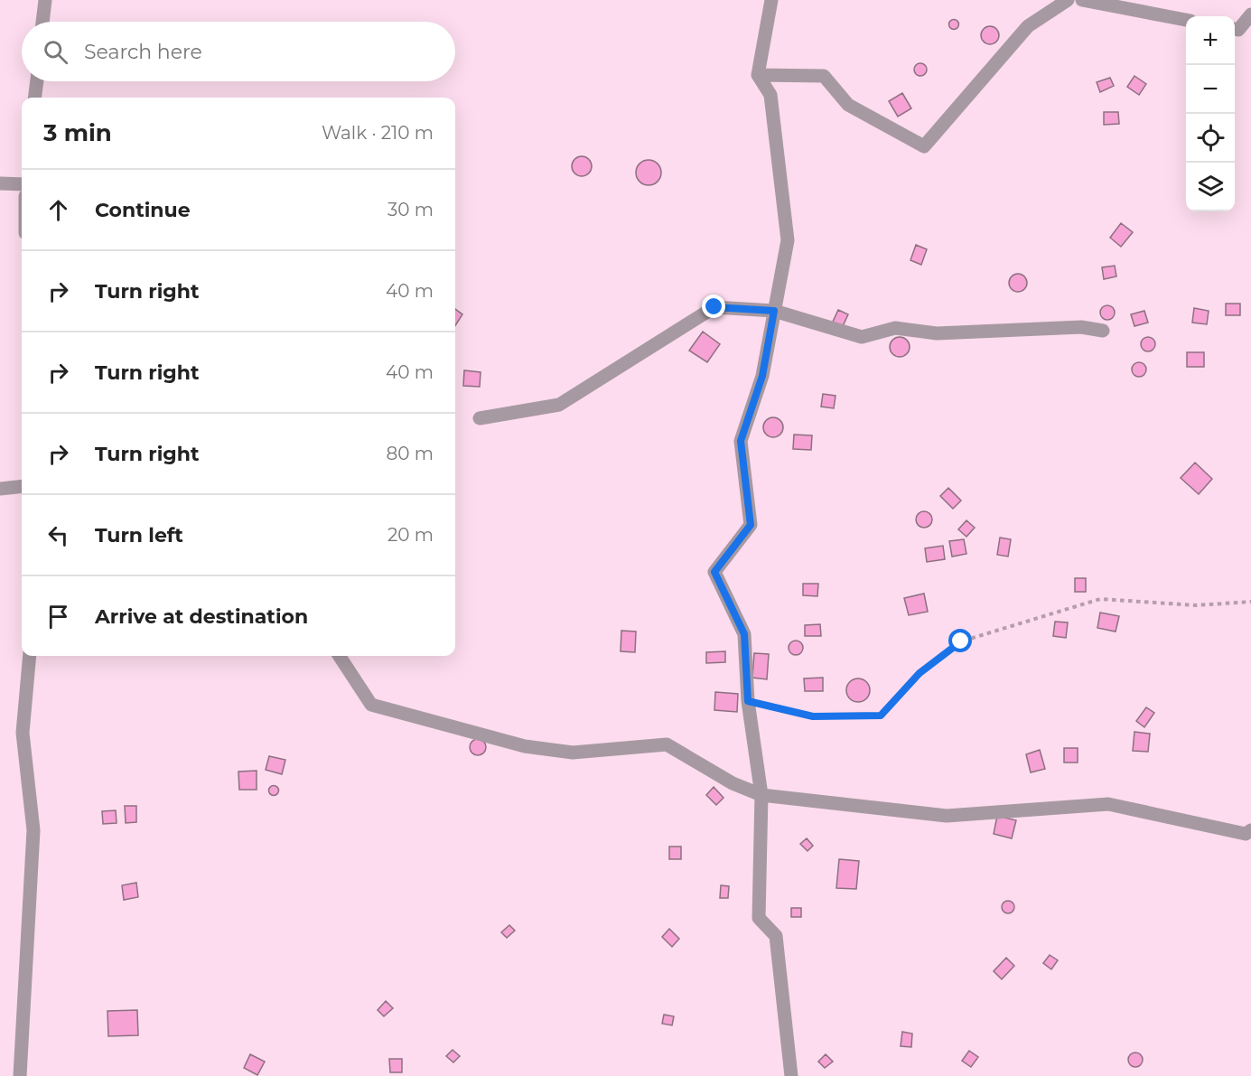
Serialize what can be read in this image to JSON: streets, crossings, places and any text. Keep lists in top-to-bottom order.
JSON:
{
  "page": {
    "map_buttons": ["+", "−"],
    "search": "Search here",
    "heading": ["3 min", "Walk · 210 m"],
    "list": [
      ["Continue", "30 m"],
      ["Turn right", "40 m"],
      ["Turn right", "40 m"],
      ["Turn right", "80 m"],
      ["Turn left", "20 m"],
      "Arrive at destination"
    ]
  }
}
